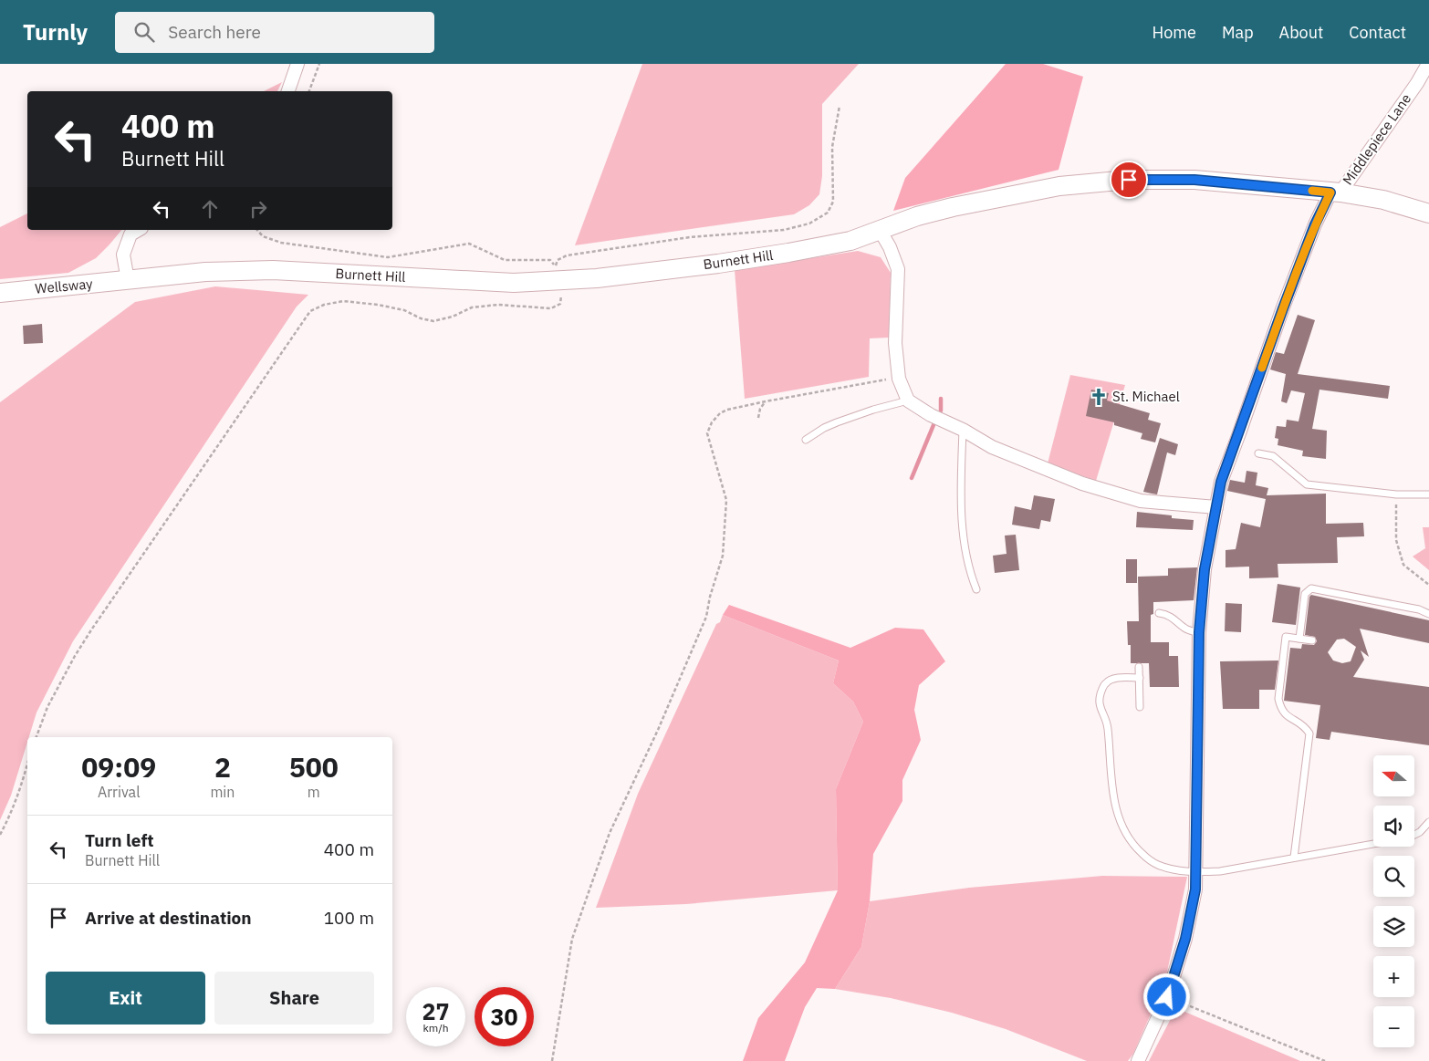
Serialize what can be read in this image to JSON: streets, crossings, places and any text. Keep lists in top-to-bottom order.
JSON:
{
  "streets": {
    "main road": ["Burnett Hill", "Wellsway"],
    "street": ["Middlepiece Lane"]
  },
  "crossings": [
    ["Middlepiece Lane", "Burnett Hill"],
    ["Burnett Hill", "Wellsway"]
  ],
  "places": {
    "church": ["St. Michael"]
  },
  "north": "left",
  "page": {
    "header": "Turnly",
    "search": "Search here",
    "nav": [
      "Home",
      "Map",
      "About",
      "Contact"
    ],
    "turn": ["400 m", "Burnett Hill"],
    "eta": [
      "09:09",
      "Arrival",
      "2",
      "min",
      "500",
      "m"
    ],
    "map_buttons": ["+", "−"],
    "list": [
      {
        "name": "Turn left",
        "note": "Burnett Hill",
        "value": "400 m"
      },
      {
        "name": "Arrive at destination",
        "value": "100 m"
      }
    ],
    "buttons": ["Exit", "Share"],
    "speed": "27 km/h",
    "limit": "30"
  }
}
